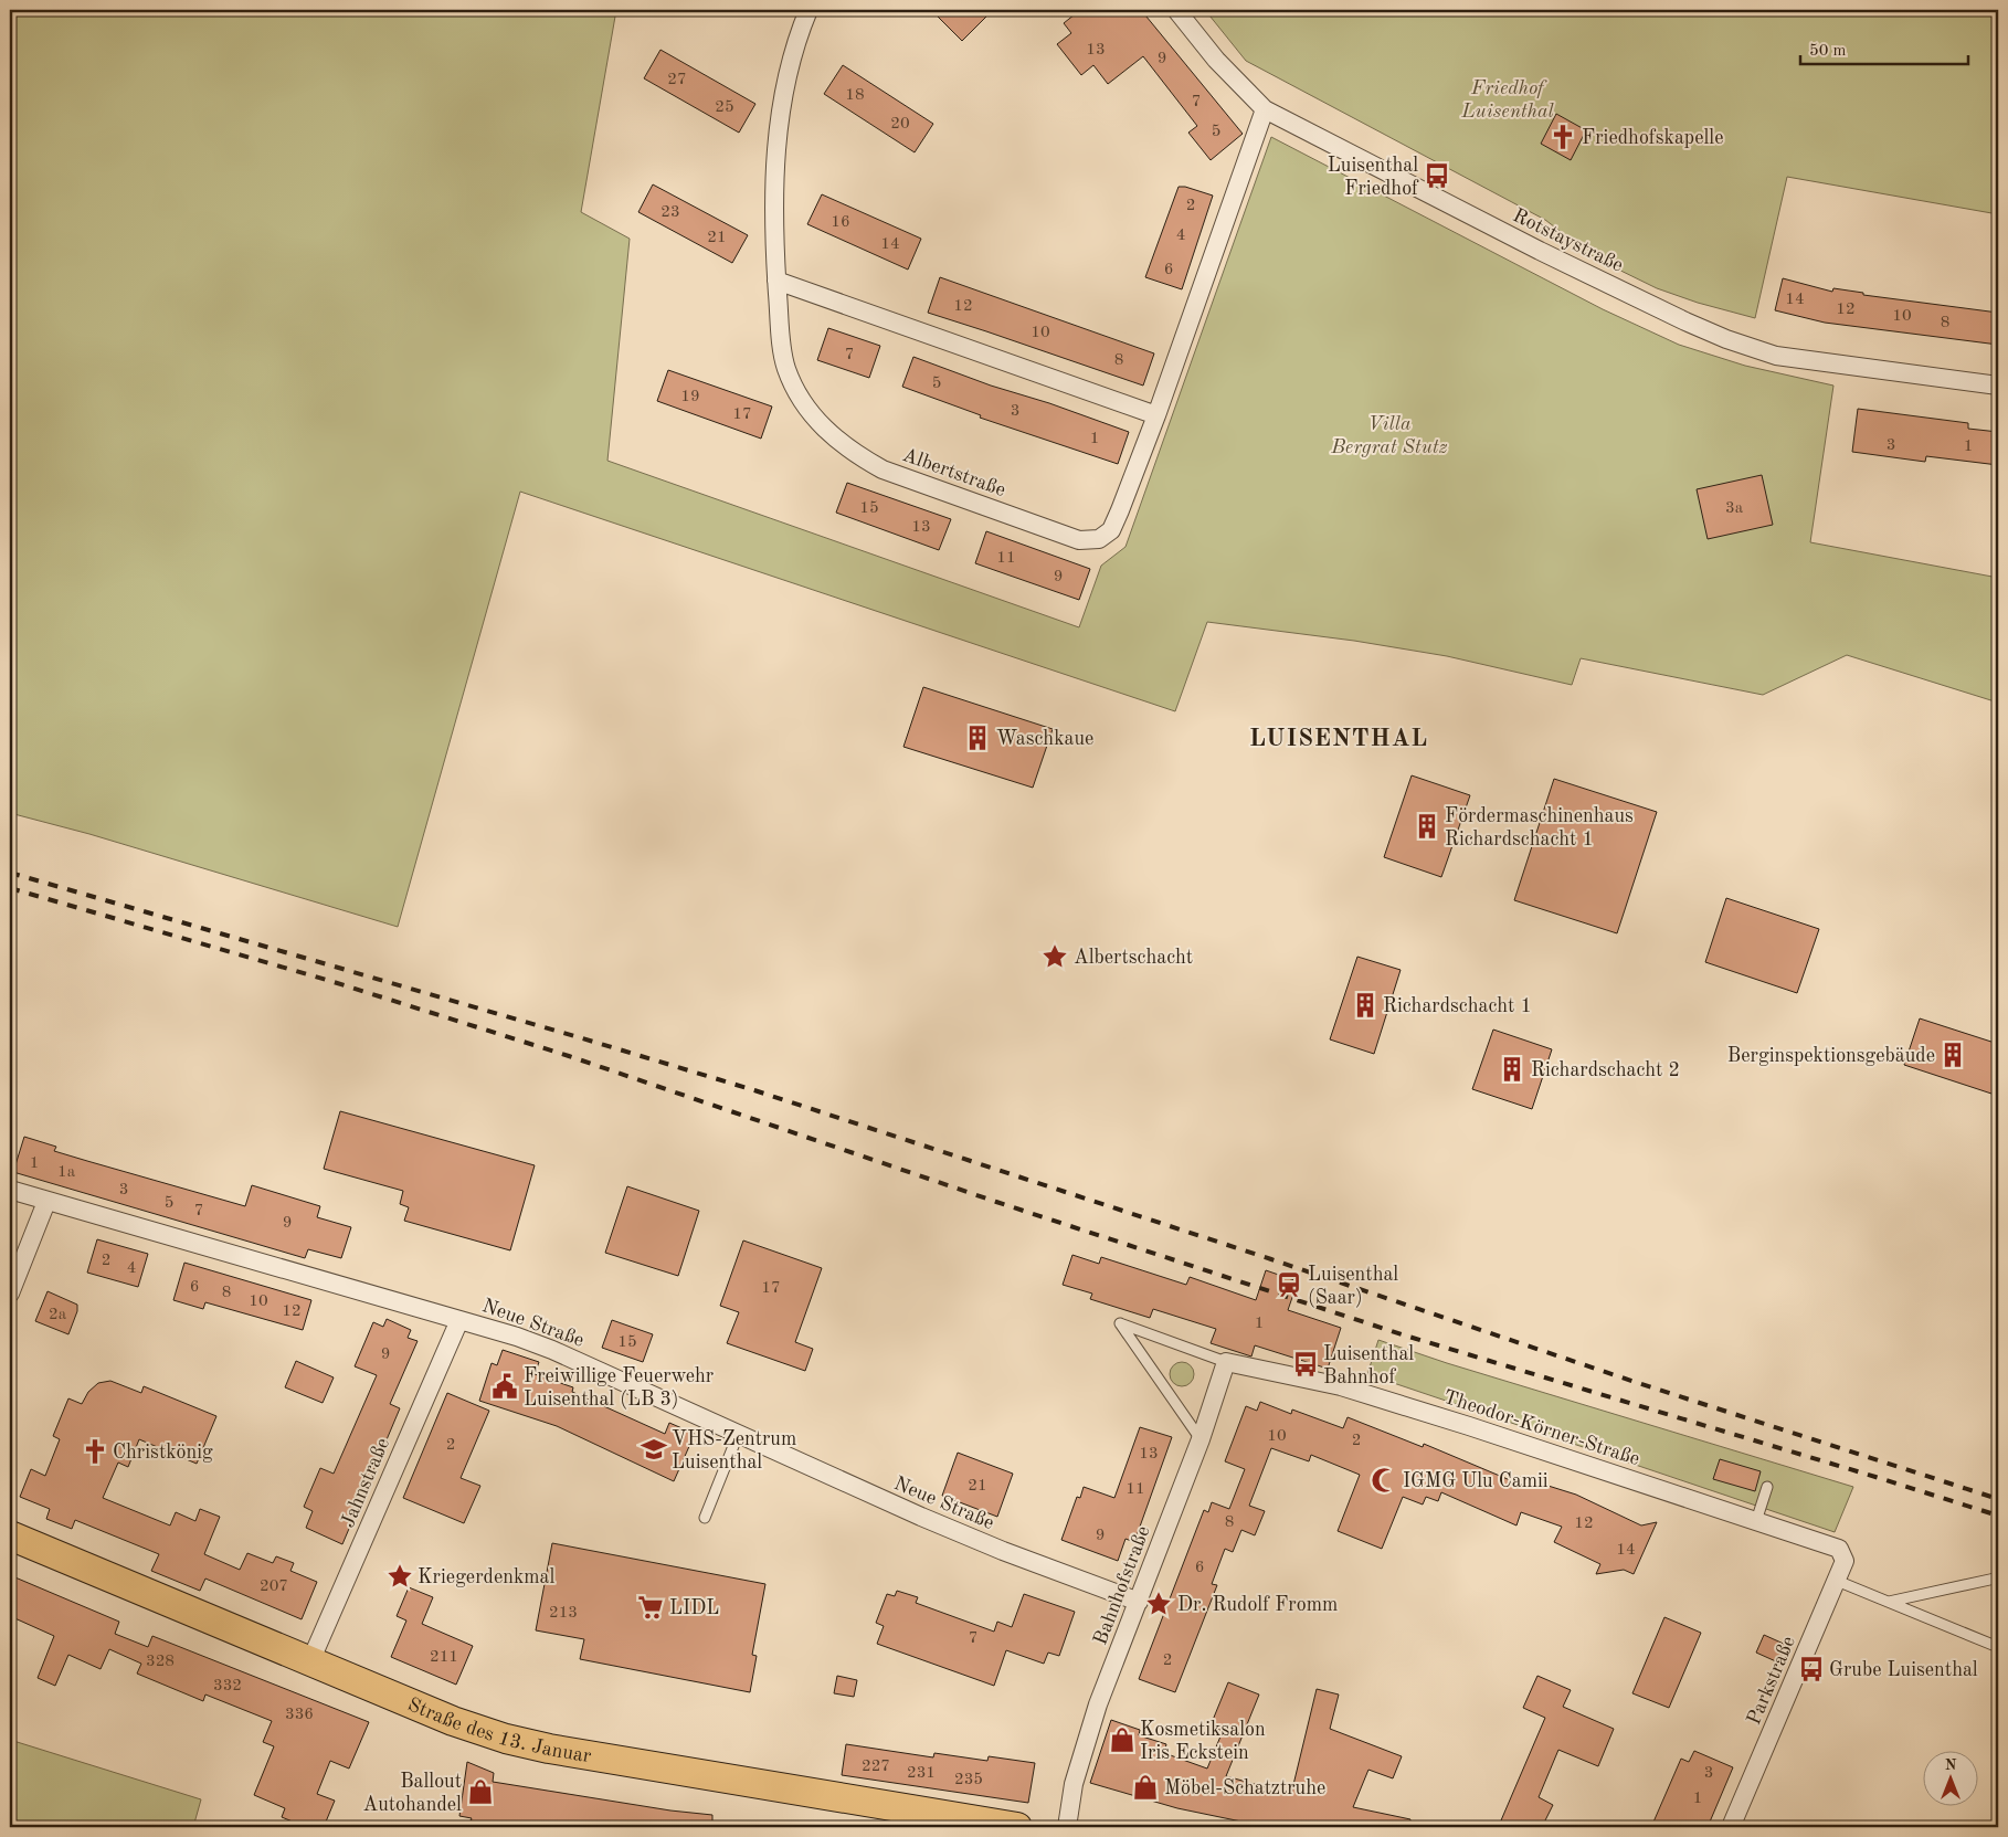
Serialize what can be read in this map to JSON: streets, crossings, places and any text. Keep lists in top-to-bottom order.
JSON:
{
  "streets": {
    "main road": ["Straße des 13. Januar"],
    "street": [
      "Rotstaystraße",
      "Albertstraße",
      "Neue Straße",
      "Theodor-Körner-Straße",
      "Jahnstraße",
      "Bahnhofstraße",
      "Parkstraße"
    ]
  },
  "crossings": [
    ["Rotstaystraße", "Albertstraße"],
    ["Neue Straße", "Jahnstraße"],
    ["Neue Straße", "Bahnhofstraße"],
    ["Theodor-Körner-Straße", "Bahnhofstraße"],
    ["Theodor-Körner-Straße", "Parkstraße"],
    ["Jahnstraße", "Straße des 13. Januar"]
  ],
  "districts": ["LUISENTHAL"],
  "parks": ["Friedhof Luisenthal", "Villa Bergrat Stutz"],
  "places": {
    "church": ["Friedhofskapelle", "Christkönig"],
    "bus stop": ["Luisenthal Friedhof", "Luisenthal Bahnhof", "Grube Luisenthal"],
    "building": [
      "Waschkaue",
      "Fördermaschinenhaus Richardschacht 1",
      "Richardschacht 1",
      "Berginspektionsgebäude",
      "Richardschacht 2"
    ],
    "place": ["Albertschacht", "Kriegerdenkmal", "Dr. Rudolf Fromm"],
    "station": ["Luisenthal (Saar)"],
    "public building": ["Freiwillige Feuerwehr Luisenthal (LB 3)"],
    "school or university": ["VHS-Zentrum Luisenthal"],
    "mosque": ["IGMG Ulu Camii"],
    "supermarket": ["LIDL"],
    "shop": ["Kosmetiksalon Iris Eckstein", "Möbel-Schatztruhe", "Ballout Autohandel"]
  },
  "house_numbers": [
    "13",
    "9",
    "27",
    "18",
    "7",
    "25",
    "20",
    "5",
    "2",
    "23",
    "16",
    "4",
    "21",
    "14",
    "6",
    "14",
    "12",
    "12",
    "10",
    "8",
    "10",
    "7",
    "8",
    "5",
    "19",
    "3",
    "17",
    "1",
    "3",
    "1",
    "15",
    "3a",
    "13",
    "11",
    "9",
    "1",
    "1a",
    "3",
    "5",
    "7",
    "9",
    "2",
    "4",
    "6",
    "17",
    "8",
    "10",
    "12",
    "2a",
    "1",
    "15",
    "9",
    "10",
    "2",
    "2",
    "13",
    "21",
    "11",
    "8",
    "12",
    "9",
    "14",
    "6",
    "207",
    "213",
    "7",
    "211",
    "2",
    "328",
    "332",
    "336",
    "227",
    "231",
    "3",
    "235",
    "1"
  ],
  "scale_bar": "50 m",
  "north": "top"
}
